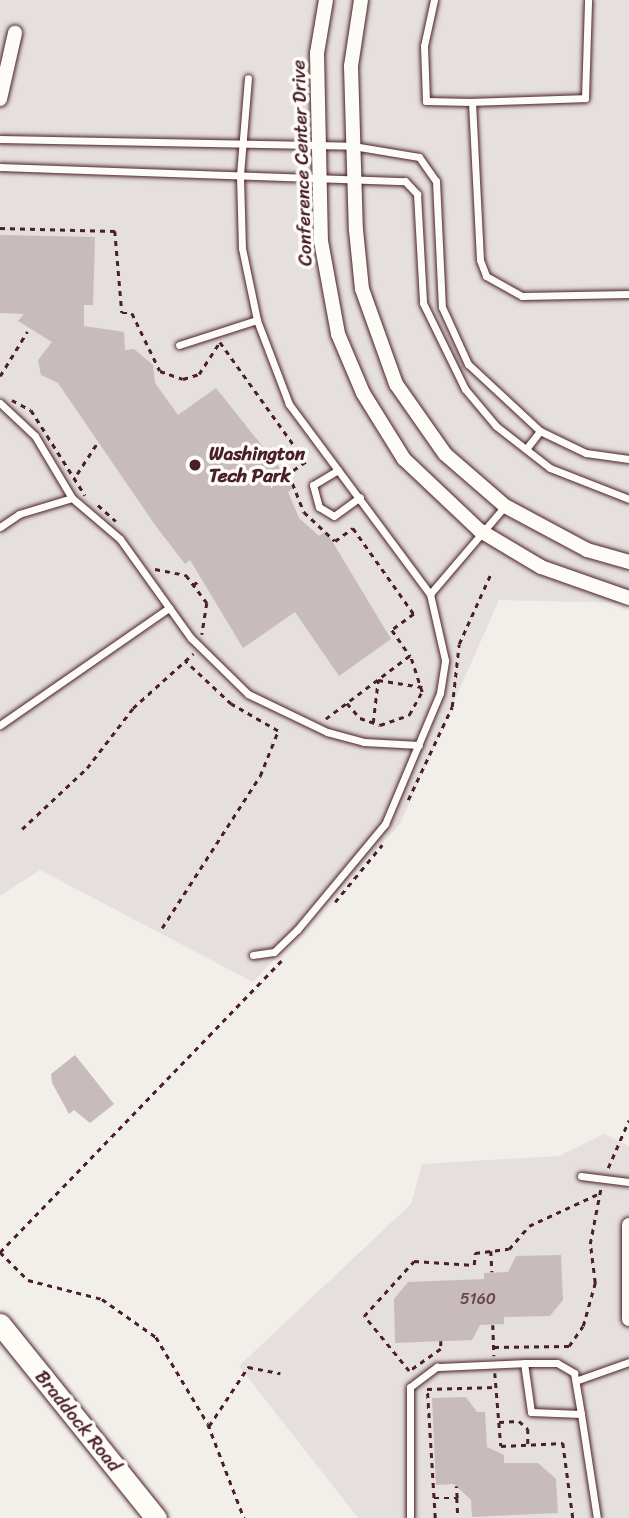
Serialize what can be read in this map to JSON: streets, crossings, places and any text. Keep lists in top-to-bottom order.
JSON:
{
  "streets": {
    "main road": ["Braddock Road"],
    "street": ["Conference Center Drive"]
  },
  "places": ["Washington Tech Park"],
  "house_numbers": ["5160"]
}
